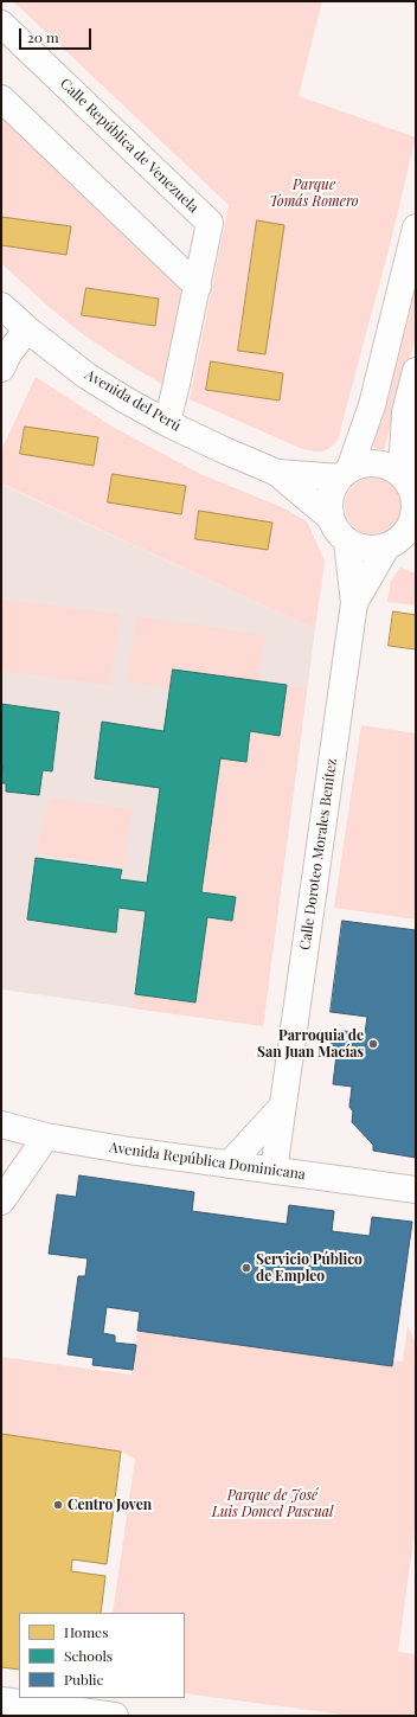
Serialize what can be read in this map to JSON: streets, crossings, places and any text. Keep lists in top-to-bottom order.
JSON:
{
  "streets": {
    "street": [
      "Calle República de Venezuela",
      "Avenida del Perú",
      "Calle Doroteo Morales Benítez",
      "Avenida República Dominicana"
    ]
  },
  "crossings": [
    ["Calle República de Venezuela", "Avenida del Perú"],
    ["Avenida del Perú", "Calle Doroteo Morales Benítez"],
    ["Calle Doroteo Morales Benítez", "Avenida República Dominicana"]
  ],
  "parks": ["Parque Tomás Romero", "Parque de José Luis Doncel Pascual"],
  "places": ["Parroquia de San Juan Macías", "Servicio Público de Empleo", "Centro Joven"],
  "legend": ["Homes", "Schools", "Public"],
  "scale_bar": "20 m"
}
